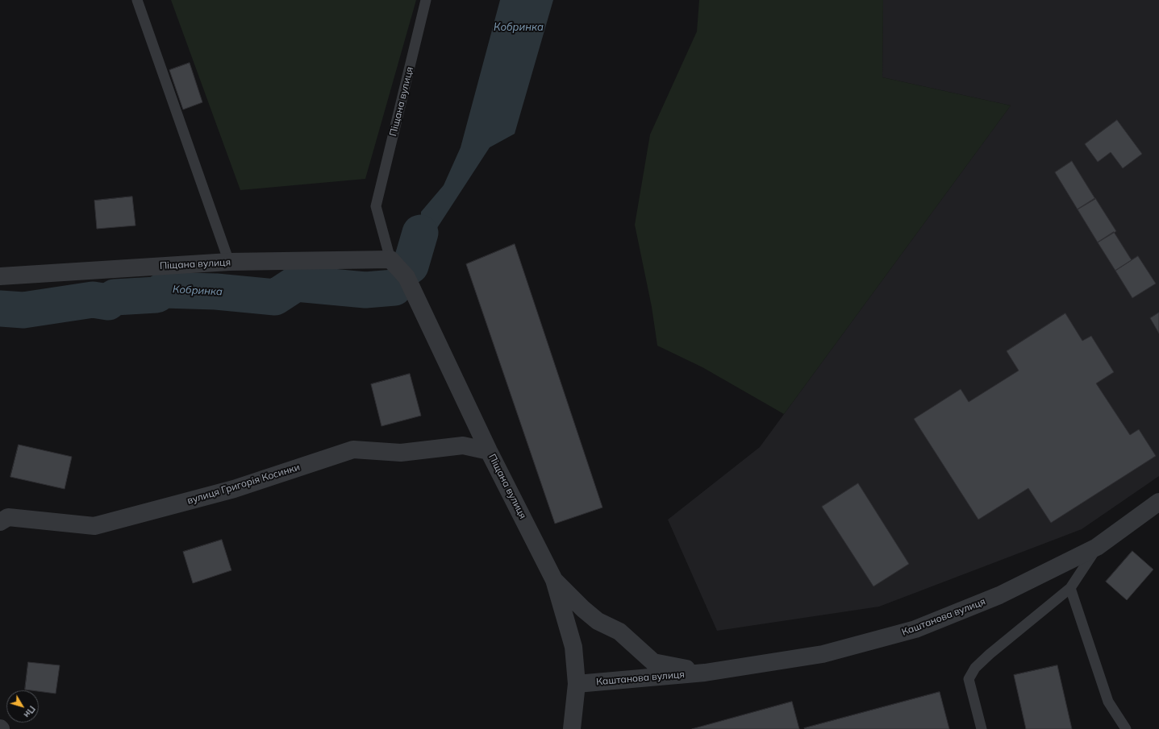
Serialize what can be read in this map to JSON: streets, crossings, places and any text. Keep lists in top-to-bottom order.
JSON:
{
  "streets": {
    "street": ["Піщана вулиця", "вулиця Григорія Косинки", "Каштанова вулиця"]
  },
  "crossings": [
    ["Піщана вулиця", "вулиця Григорія Косинки"],
    ["Піщана вулиця", "Каштанова вулиця"]
  ],
  "water": ["Кобринка"],
  "north": "bottom right"
}
